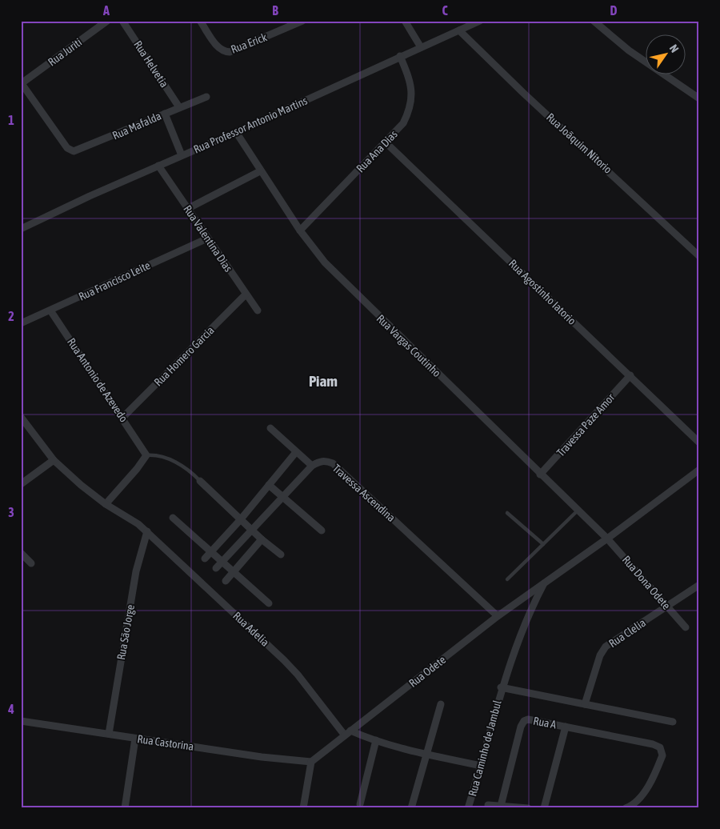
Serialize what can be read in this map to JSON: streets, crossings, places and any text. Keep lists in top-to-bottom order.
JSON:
{
  "streets": {
    "street": [
      "Rua Erick",
      "Rua Juriti",
      "Rua Helvetia",
      "Rua Professor Antonio Martins",
      "Rua Mafalda",
      "Rua Joãquim Nitorio",
      "Rua Ana Dias",
      "Rua Valentina Dias",
      "Rua Francisco Leite",
      "Rua Agostinho Iatorio",
      "Rua Vargas Coutinho",
      "Rua Homero Garcia",
      "Rua Antonio de Azevedo",
      "Travessa Paze Amor",
      "Travessa Ascendina",
      "Rua Dona Odete",
      "Rua Adelia",
      "Rua São Jorge",
      "Rua Clelia",
      "Rua Odete",
      "Rua A",
      "Rua Castorina",
      "Rua Caminho de Jambul"
    ]
  },
  "crossings": [
    ["Rua Juriti", "Rua Mafalda"],
    ["Rua Helvetia", "Rua Mafalda"],
    ["Rua Professor Antonio Martins", "Rua Joãquim Nitorio"],
    ["Rua Professor Antonio Martins", "Rua Ana Dias"],
    ["Rua Professor Antonio Martins", "Rua Valentina Dias"],
    ["Rua Professor Antonio Martins", "Rua Vargas Coutinho"],
    ["Rua Ana Dias", "Rua Agostinho Iatorio"],
    ["Rua Ana Dias", "Rua Vargas Coutinho"],
    ["Rua Valentina Dias", "Rua Francisco Leite"],
    ["Rua Valentina Dias", "Rua Homero Garcia"],
    ["Rua Francisco Leite", "Rua Antonio de Azevedo"],
    ["Rua Agostinho Iatorio", "Travessa Paze Amor"],
    ["Rua Vargas Coutinho", "Travessa Paze Amor"],
    ["Rua Vargas Coutinho", "Rua Dona Odete"],
    ["Rua Vargas Coutinho", "Rua Odete"],
    ["Rua Homero Garcia", "Rua Antonio de Azevedo"],
    ["Travessa Ascendina", "Rua Odete"],
    ["Rua Dona Odete", "Rua Clelia"],
    ["Rua Dona Odete", "Rua Odete"],
    ["Rua Adelia", "Rua São Jorge"],
    ["Rua Adelia", "Rua Odete"],
    ["Rua São Jorge", "Rua Castorina"],
    ["Rua Odete", "Rua Castorina"]
  ],
  "districts": ["Piam"],
  "north": "top right",
  "grid": {
    "columns": [
      "A",
      "B",
      "C",
      "D"
    ],
    "rows": [
      "1",
      "2",
      "3",
      "4"
    ]
  }
}
